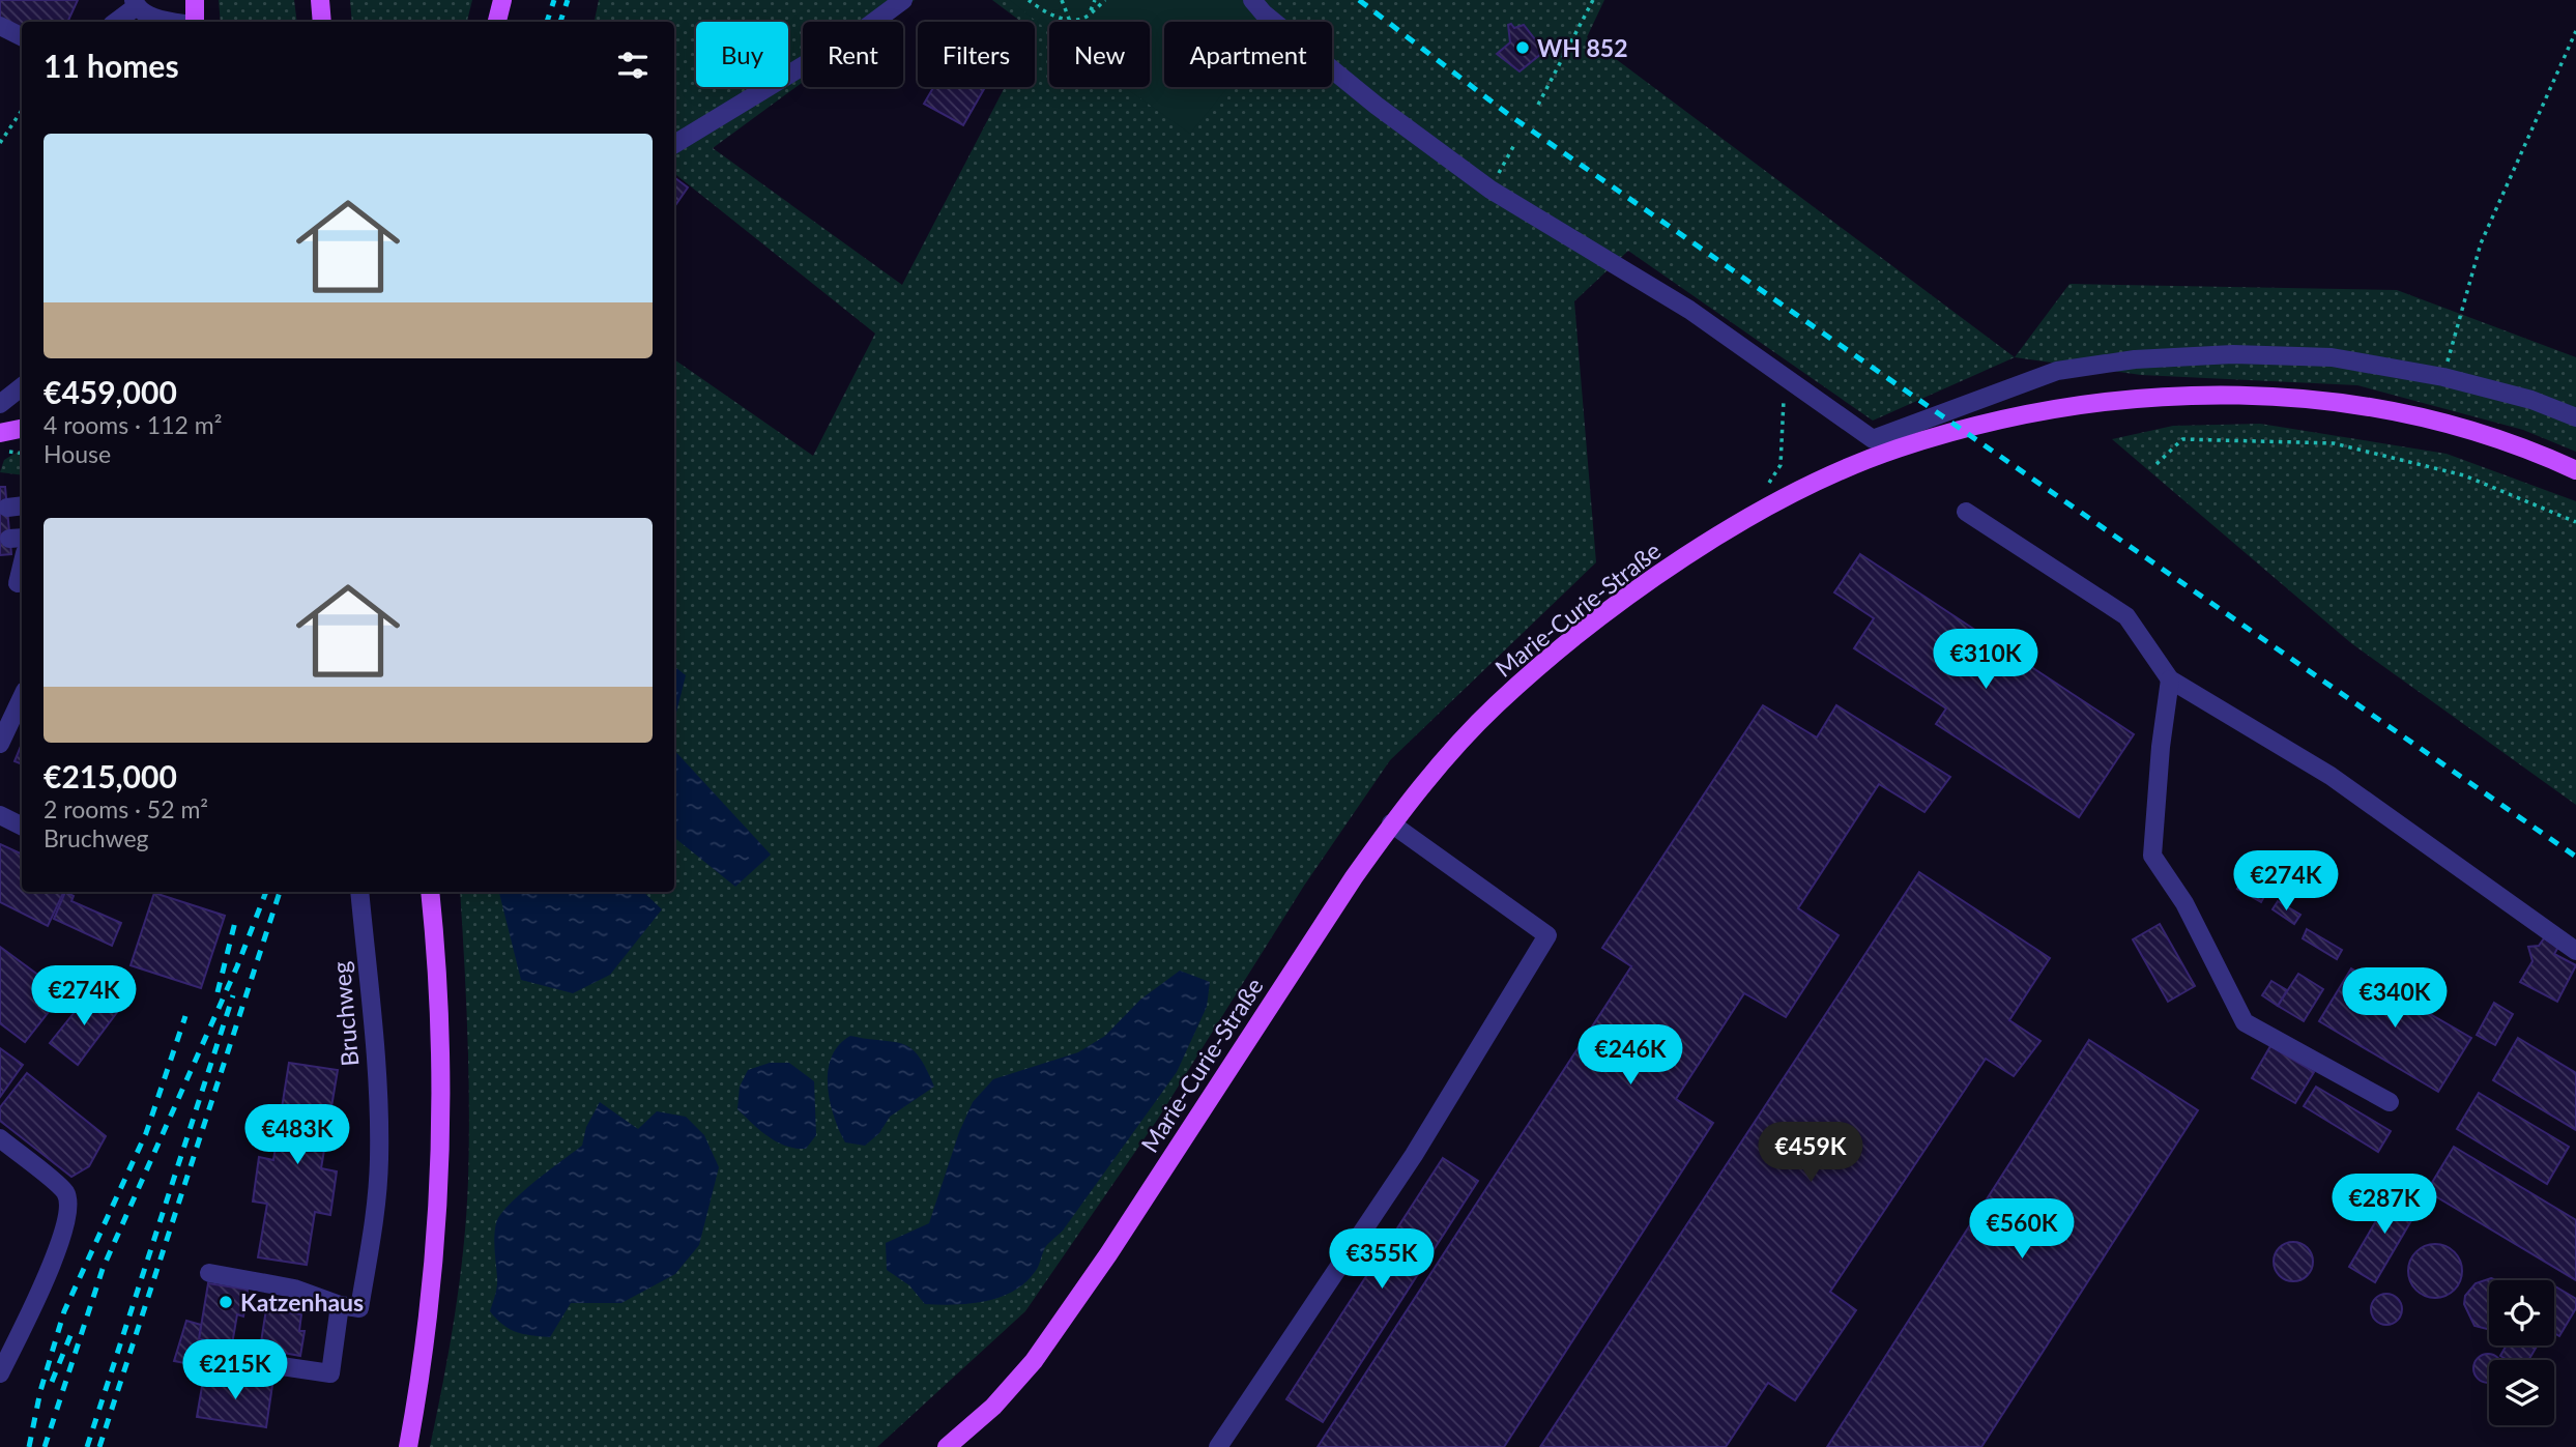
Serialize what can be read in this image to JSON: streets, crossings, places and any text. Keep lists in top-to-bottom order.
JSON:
{
  "streets": {
    "main road": ["Marie-Curie-Straße"],
    "street": ["Bruchweg"]
  },
  "places": ["WH 852", "Katzenhaus"],
  "page": {
    "chip": [
      "Buy",
      "Rent",
      "Filters",
      "New",
      "Apartment"
    ],
    "heading": "11 homes",
    "list": [
      {
        "name": "€459,000",
        "note": "4 rooms · 112 m² · House"
      },
      {
        "name": "€215,000",
        "note": "2 rooms · 52 m² · Bruchweg"
      }
    ],
    "price": [
      "€310K",
      "€274K",
      "€274K",
      "€340K",
      "€246K",
      "€483K",
      "€459K",
      "€287K",
      "€560K",
      "€355K",
      "€215K"
    ]
  }
}
